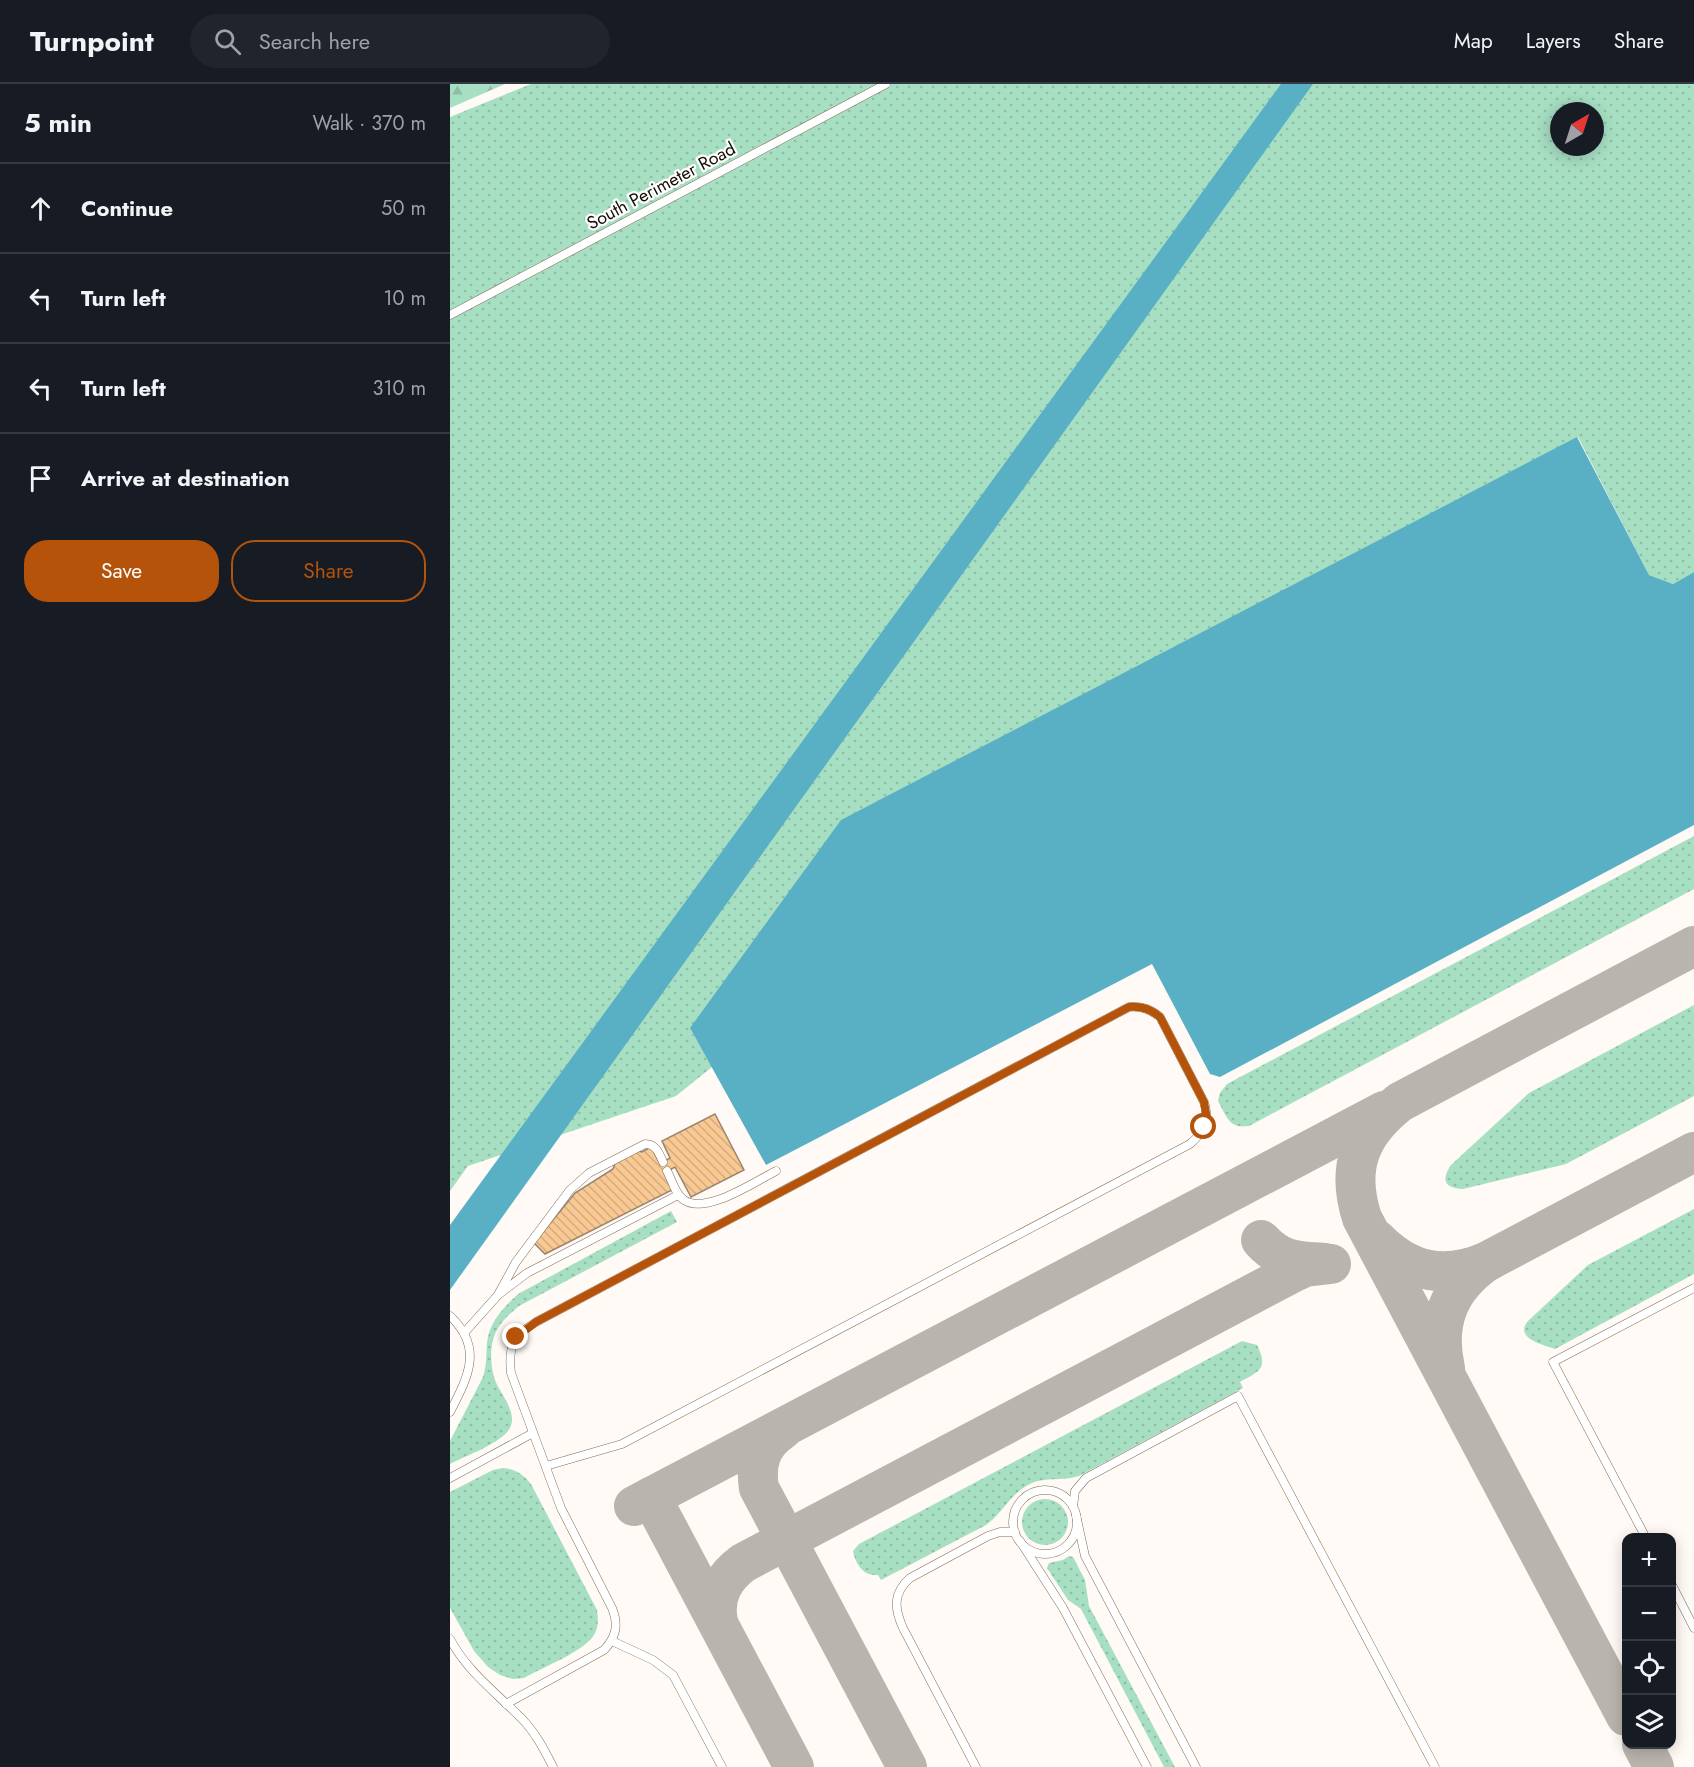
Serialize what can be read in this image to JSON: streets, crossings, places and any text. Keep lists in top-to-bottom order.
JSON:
{
  "streets": {
    "lane": ["South Perimeter Road"]
  },
  "north": "top right",
  "page": {
    "header": "Turnpoint",
    "search": "Search here",
    "nav": ["Map", "Layers", "Share"],
    "heading": ["5 min", "Walk · 370 m"],
    "list": [
      ["Continue", "50 m"],
      ["Turn left", "10 m"],
      ["Turn left", "310 m"],
      "Arrive at destination"
    ],
    "buttons": ["Save", "Share"],
    "map_buttons": ["+", "−"]
  }
}
